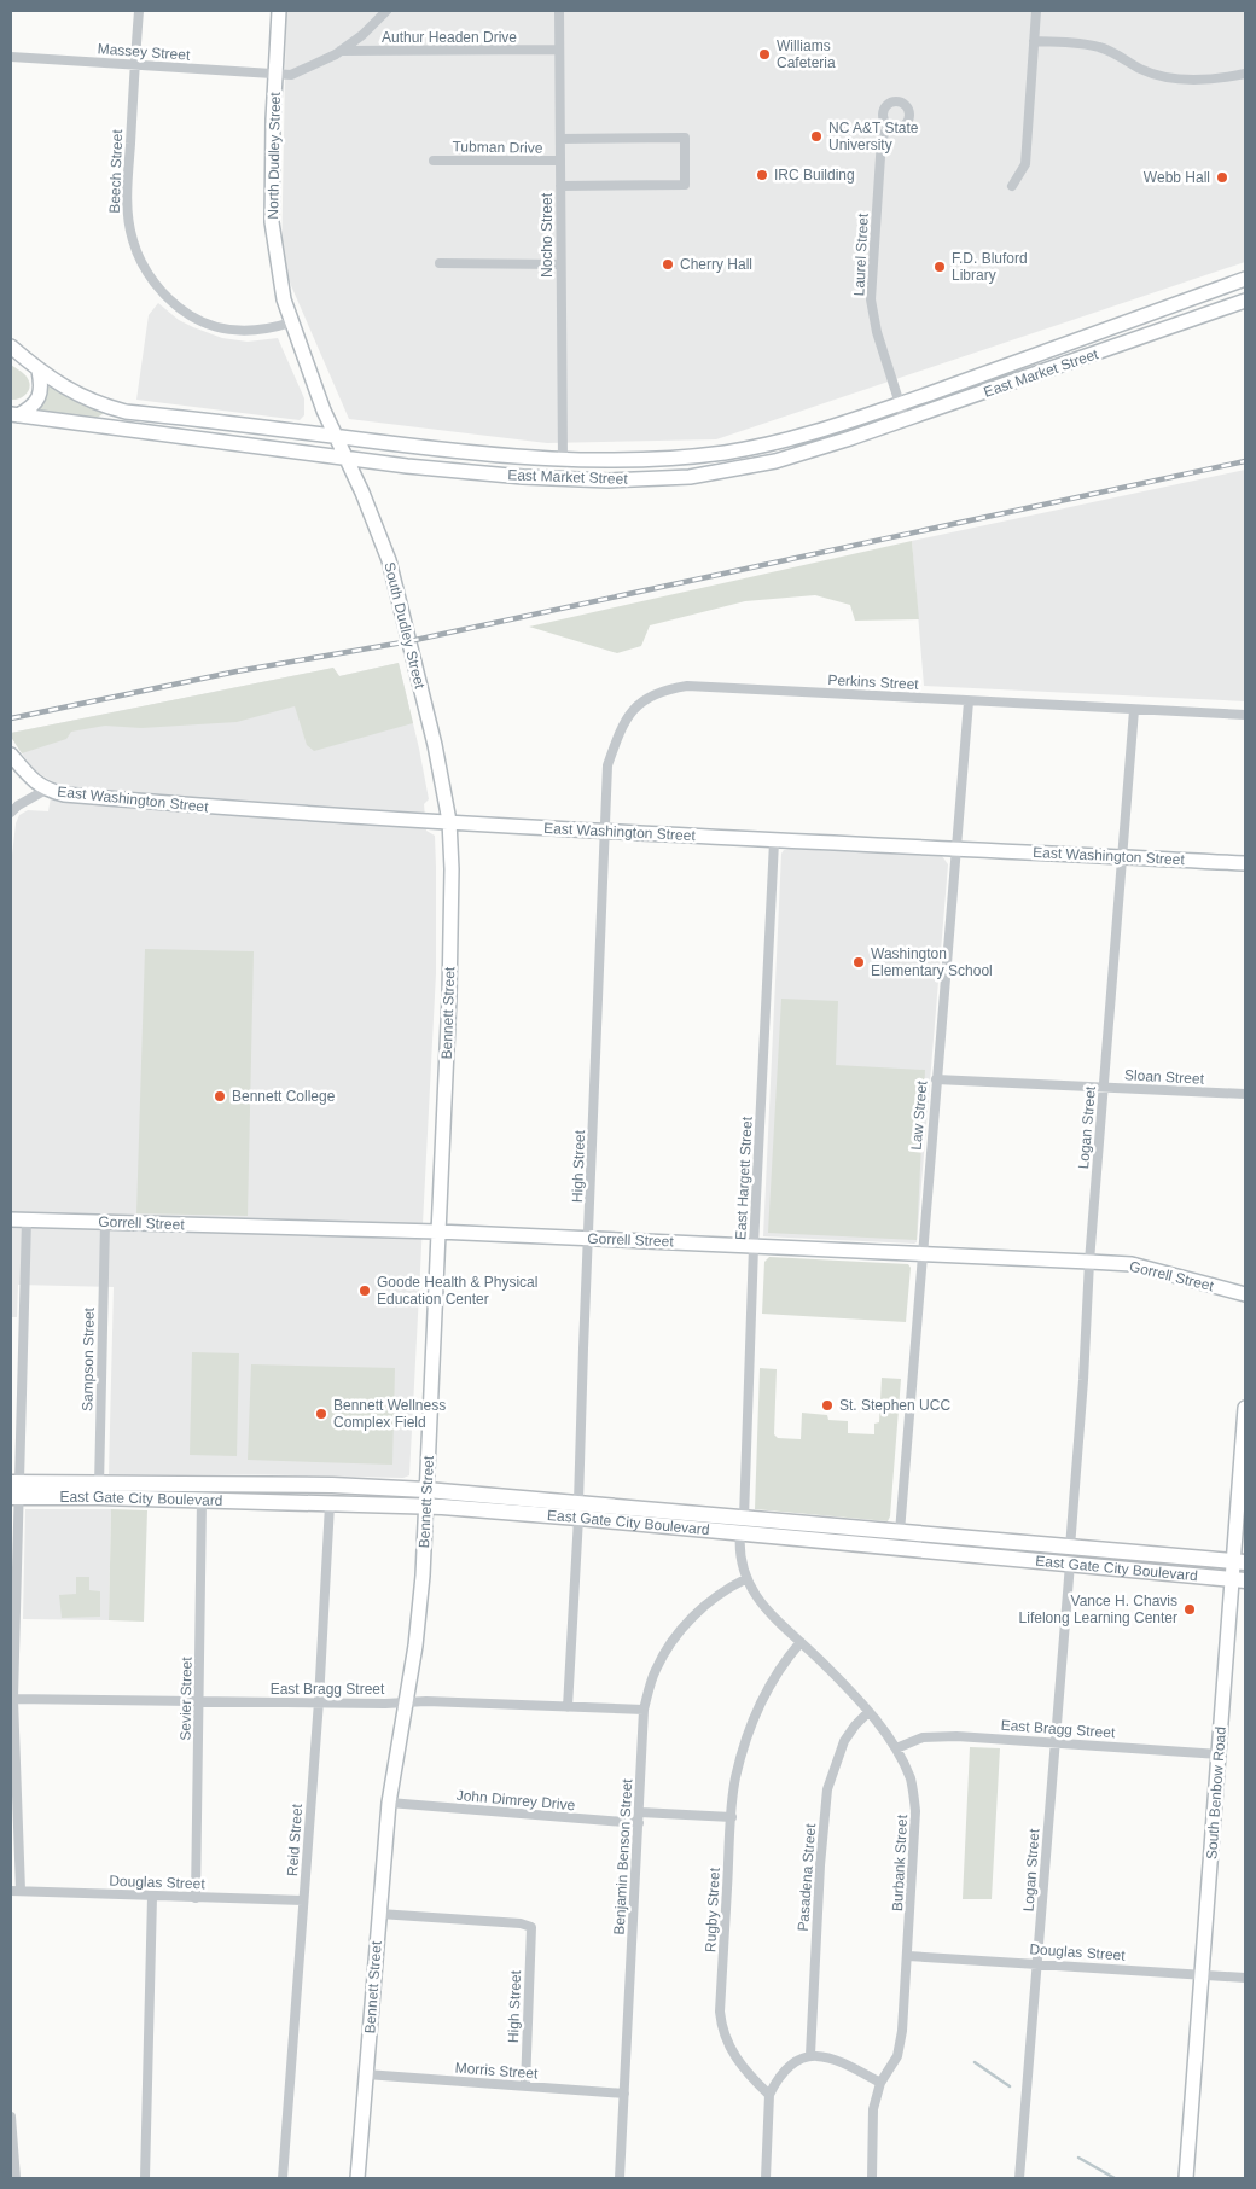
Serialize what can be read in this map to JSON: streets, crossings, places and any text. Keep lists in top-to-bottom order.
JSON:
{
  "streets": {
    "main road": ["East Gate City Boulevard"],
    "street": [
      "Authur Headen Drive",
      "Massey Street",
      "Tubman Drive",
      "North Dudley Street",
      "Beech Street",
      "Nocho Street",
      "Laurel Street",
      "East Market Street",
      "South Dudley Street",
      "Perkins Street",
      "East Washington Street",
      "Bennett Street",
      "Sloan Street",
      "Law Street",
      "Logan Street",
      "High Street",
      "East Hargett Street",
      "Gorrell Street",
      "Sampson Street",
      "East Bragg Street",
      "Sevier Street",
      "South Benbow Road",
      "John Dimrey Drive",
      "Reid Street",
      "Benjamin Benson Street",
      "Burbank Street",
      "Pasadena Street",
      "Douglas Street",
      "Rugby Street",
      "Morris Street"
    ]
  },
  "crossings": [
    ["Authur Headen Drive", "Massey Street"],
    ["Authur Headen Drive", "Nocho Street"],
    ["Massey Street", "North Dudley Street"],
    ["Massey Street", "Beech Street"],
    ["Tubman Drive", "Nocho Street"],
    ["North Dudley Street", "Beech Street"],
    ["North Dudley Street", "East Market Street"],
    ["North Dudley Street", "South Dudley Street"],
    ["Nocho Street", "East Market Street"],
    ["Laurel Street", "East Market Street"],
    ["East Market Street", "South Dudley Street"],
    ["South Dudley Street", "East Washington Street"],
    ["South Dudley Street", "Bennett Street"],
    ["Perkins Street", "East Washington Street"],
    ["Perkins Street", "Law Street"],
    ["Perkins Street", "Logan Street"],
    ["Perkins Street", "High Street"],
    ["East Washington Street", "Bennett Street"],
    ["East Washington Street", "Law Street"],
    ["East Washington Street", "Logan Street"],
    ["East Washington Street", "High Street"],
    ["East Washington Street", "East Hargett Street"],
    ["Bennett Street", "High Street"],
    ["Bennett Street", "Gorrell Street"],
    ["Bennett Street", "East Gate City Boulevard"],
    ["Bennett Street", "East Bragg Street"],
    ["Bennett Street", "John Dimrey Drive"],
    ["Bennett Street", "Morris Street"],
    ["Sloan Street", "Law Street"],
    ["Sloan Street", "Logan Street"],
    ["Law Street", "Gorrell Street"],
    ["Law Street", "East Gate City Boulevard"],
    ["Logan Street", "Gorrell Street"],
    ["Logan Street", "East Gate City Boulevard"],
    ["Logan Street", "East Bragg Street"],
    ["Logan Street", "Douglas Street"],
    ["High Street", "Gorrell Street"],
    ["High Street", "East Gate City Boulevard"],
    ["High Street", "East Bragg Street"],
    ["High Street", "Morris Street"],
    ["East Hargett Street", "Gorrell Street"],
    ["East Hargett Street", "East Gate City Boulevard"],
    ["Gorrell Street", "Sampson Street"],
    ["Sampson Street", "East Gate City Boulevard"],
    ["East Gate City Boulevard", "Sevier Street"],
    ["East Gate City Boulevard", "South Benbow Road"],
    ["East Gate City Boulevard", "Reid Street"],
    ["East Gate City Boulevard", "Burbank Street"],
    ["East Bragg Street", "Sevier Street"],
    ["East Bragg Street", "South Benbow Road"],
    ["East Bragg Street", "Reid Street"],
    ["East Bragg Street", "Benjamin Benson Street"],
    ["East Bragg Street", "Burbank Street"],
    ["Sevier Street", "Douglas Street"],
    ["South Benbow Road", "Douglas Street"],
    ["John Dimrey Drive", "Benjamin Benson Street"],
    ["Reid Street", "Douglas Street"],
    ["Benjamin Benson Street", "Burbank Street"],
    ["Benjamin Benson Street", "Morris Street"],
    ["Burbank Street", "Pasadena Street"],
    ["Burbank Street", "Douglas Street"],
    ["Burbank Street", "Rugby Street"]
  ],
  "places": [
    "Williams Cafeteria",
    "NC A&T State University",
    "IRC Building",
    "Webb Hall",
    "Cherry Hall",
    "F.D. Bluford Library",
    "Washington Elementary School",
    "Bennett College",
    "Goode Health & Physical Education Center",
    "St. Stephen UCC",
    "Bennett Wellness Complex Field",
    "Vance H. Chavis Lifelong Learning Center"
  ]
}
